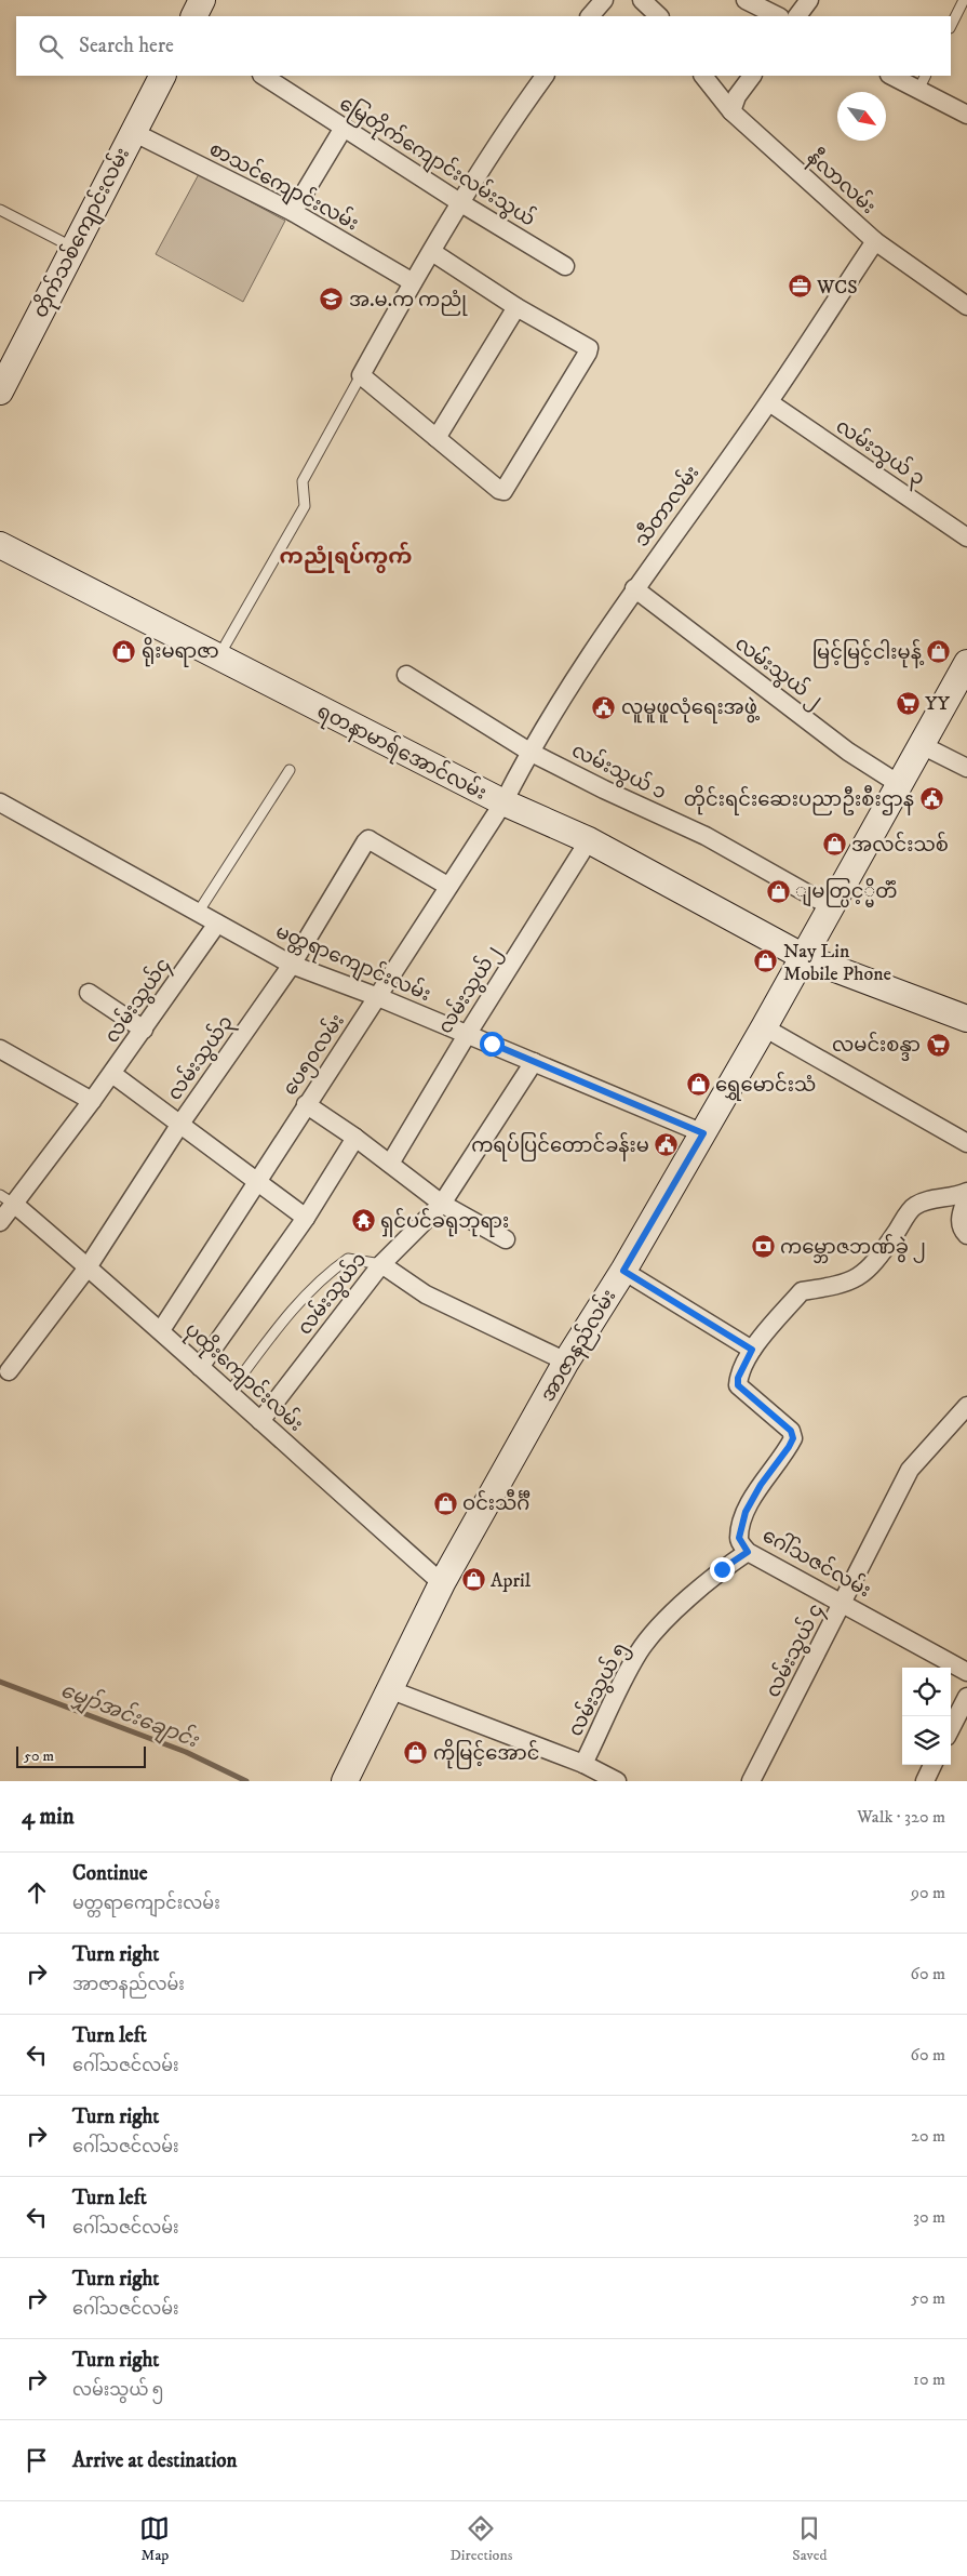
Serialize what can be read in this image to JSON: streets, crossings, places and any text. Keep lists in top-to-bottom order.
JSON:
{
  "streets": {
    "street": [
      "မြေတိုက်ကျောင်းလမ်းသွယ်",
      "နီလာလမ်း",
      "စာသင်ကျောင်းလမ်း",
      "တိုက်သစ်ကျောင်းလမ်း",
      "လမ်းသွယ် ၃",
      "သီတာလမ်း",
      "လမ်းသွယ် ၂",
      "ရတနာမာရ်အောင်လမ်း",
      "လမ်းသွယ် ၁",
      "မတ္တရာကျောင်းလမ်း",
      "လမ်းသွယ်၂",
      "လမ်းသွယ်၄",
      "ပေ၅၀လမ်း",
      "လမ်းသွယ်၃",
      "လမ်းသွယ်၁",
      "အာဇာနည်လမ်း",
      "ပုထိုးကျောင်းလမ်း",
      "ဂေါ်သဇင်လမ်း",
      "လမ်းသွယ် ၄",
      "လမ်းသွယ် ၅"
    ]
  },
  "crossings": [
    ["နီလာလမ်း", "သီတာလမ်း"],
    ["စာသင်ကျောင်းလမ်း", "တိုက်သစ်ကျောင်းလမ်း"],
    ["လမ်းသွယ် ၃", "သီတာလမ်း"],
    ["သီတာလမ်း", "လမ်းသွယ် ၂"],
    ["သီတာလမ်း", "ရတနာမာရ်အောင်လမ်း"],
    ["သီတာလမ်း", "လမ်းသွယ် ၁"],
    ["သီတာလမ်း", "ပေ၅၀လမ်း"],
    ["လမ်းသွယ် ၂", "အာဇာနည်လမ်း"],
    ["ရတနာမာရ်အောင်လမ်း", "လမ်းသွယ်၂"],
    ["ရတနာမာရ်အောင်လမ်း", "ပေ၅၀လမ်း"],
    ["ရတနာမာရ်အောင်လမ်း", "အာဇာနည်လမ်း"],
    ["လမ်းသွယ် ၁", "အာဇာနည်လမ်း"],
    ["မတ္တရာကျောင်းလမ်း", "လမ်းသွယ်၂"],
    ["မတ္တရာကျောင်းလမ်း", "လမ်းသွယ်၄"],
    ["မတ္တရာကျောင်းလမ်း", "ပေ၅၀လမ်း"],
    ["မတ္တရာကျောင်းလမ်း", "လမ်းသွယ်၃"],
    ["မတ္တရာကျောင်းလမ်း", "လမ်းသွယ်၁"],
    ["မတ္တရာကျောင်းလမ်း", "အာဇာနည်လမ်း"],
    ["ပေ၅၀လမ်း", "လမ်းသွယ်၃"],
    ["ပေ၅၀လမ်း", "ပုထိုးကျောင်းလမ်း"],
    ["လမ်းသွယ်၃", "ပုထိုးကျောင်းလမ်း"],
    ["လမ်းသွယ်၁", "ပုထိုးကျောင်းလမ်း"],
    ["အာဇာနည်လမ်း", "ပုထိုးကျောင်းလမ်း"],
    ["ဂေါ်သဇင်လမ်း", "လမ်းသွယ် ၄"],
    ["ဂေါ်သဇင်လမ်း", "လမ်းသွယ် ၅"]
  ],
  "districts": ["ကညုံရပ်ကွက်"],
  "water": ["မျှော်အင်းချောင်း"],
  "places": {
    "office": ["WCS"],
    "school or university": ["အ.မ.က ကညုံ"],
    "shop": [
      "ရိုးမရာဇာ",
      "မြင့်မြင့်ငါးမုန့်",
      "အလင်းသစ်",
      "ျမတ္ပြင့္မိတၱဴ",
      "Nay Lin Mobile Phone",
      "ရွှေမောင်းသံ",
      "ဝင်းသီင်္ဂီ",
      "April",
      "ကိုမြင့်အောင်"
    ],
    "supermarket": ["YY", "လမင်းစန္ဒာ"],
    "public building": ["လူမူဖူလုံရေးအဖွဲ့", "တိုင်းရင်းဆေးပညာဦးစီးဌာန", "ကရပ်ပြင်တောင်ခန်းမ"],
    "temple": ["ရှင်ပင်ခရုဘုရား"],
    "bank": ["ကမ္ဘောဇဘဏ်ခွဲ ၂"]
  },
  "scale_bar": "50 m",
  "north": "bottom right",
  "page": {
    "search": "Search here",
    "scale": "50 m",
    "heading": ["4 min", "Walk · 320 m"],
    "list": [
      ["Continue", "မတ္တရာကျောင်းလမ်း", "90 m"],
      ["Turn right", "အာဇာနည်လမ်း", "60 m"],
      ["Turn left", "ဂေါ်သဇင်လမ်း", "60 m"],
      ["Turn right", "ဂေါ်သဇင်လမ်း", "20 m"],
      ["Turn left", "ဂေါ်သဇင်လမ်း", "30 m"],
      ["Turn right", "ဂေါ်သဇင်လမ်း", "50 m"],
      ["Turn right", "လမ်းသွယ် ၅", "10 m"],
      "Arrive at destination"
    ],
    "nav": ["Map", "Directions", "Saved"]
  }
}
